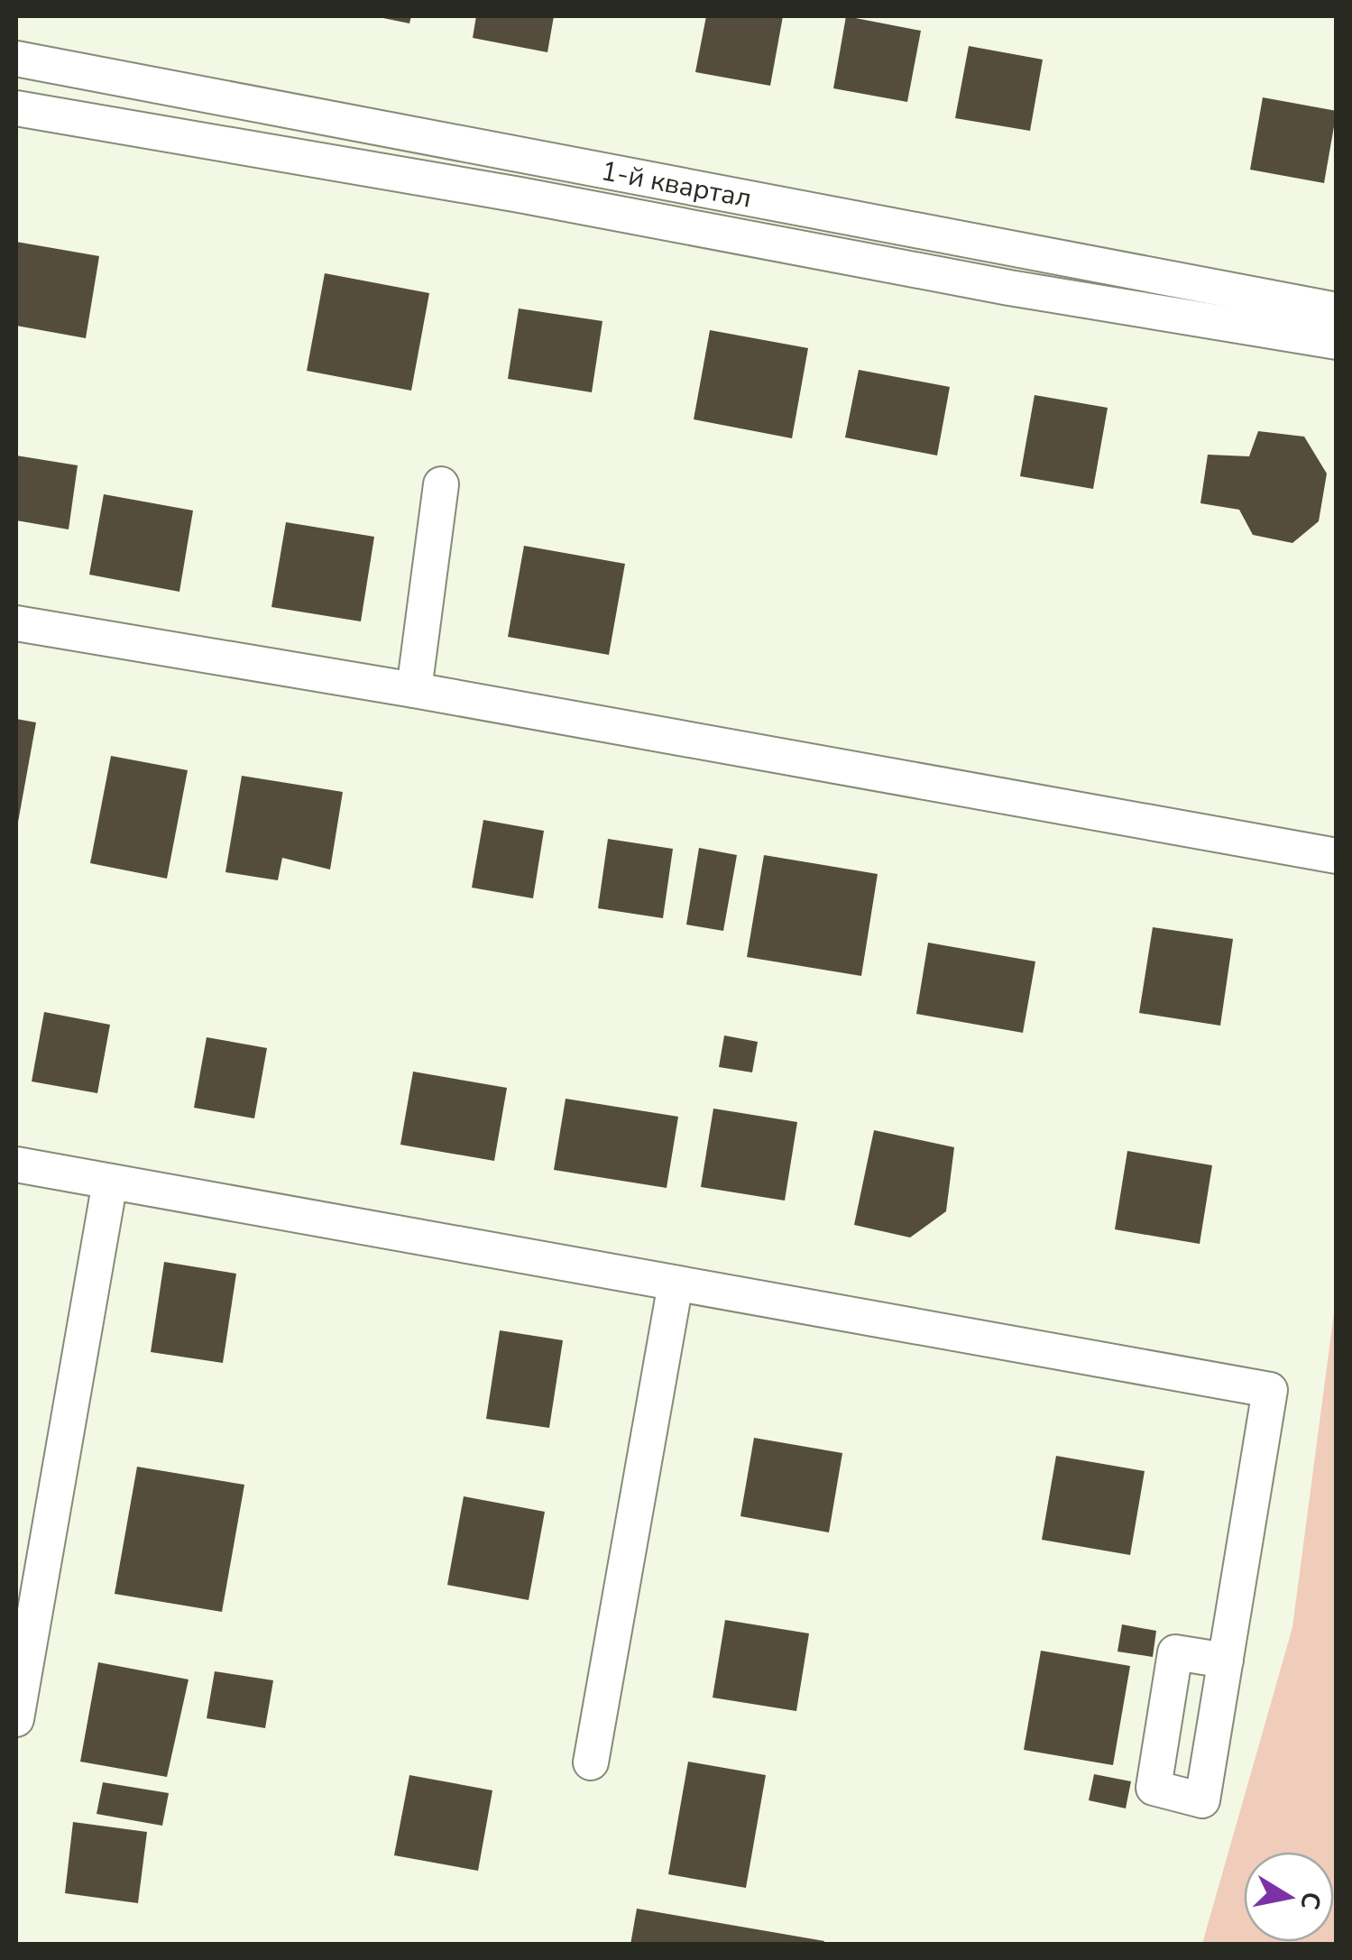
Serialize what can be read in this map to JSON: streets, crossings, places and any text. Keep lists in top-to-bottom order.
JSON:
{
  "streets": {
    "street": ["1-й квартал"]
  },
  "north": "right"
}
